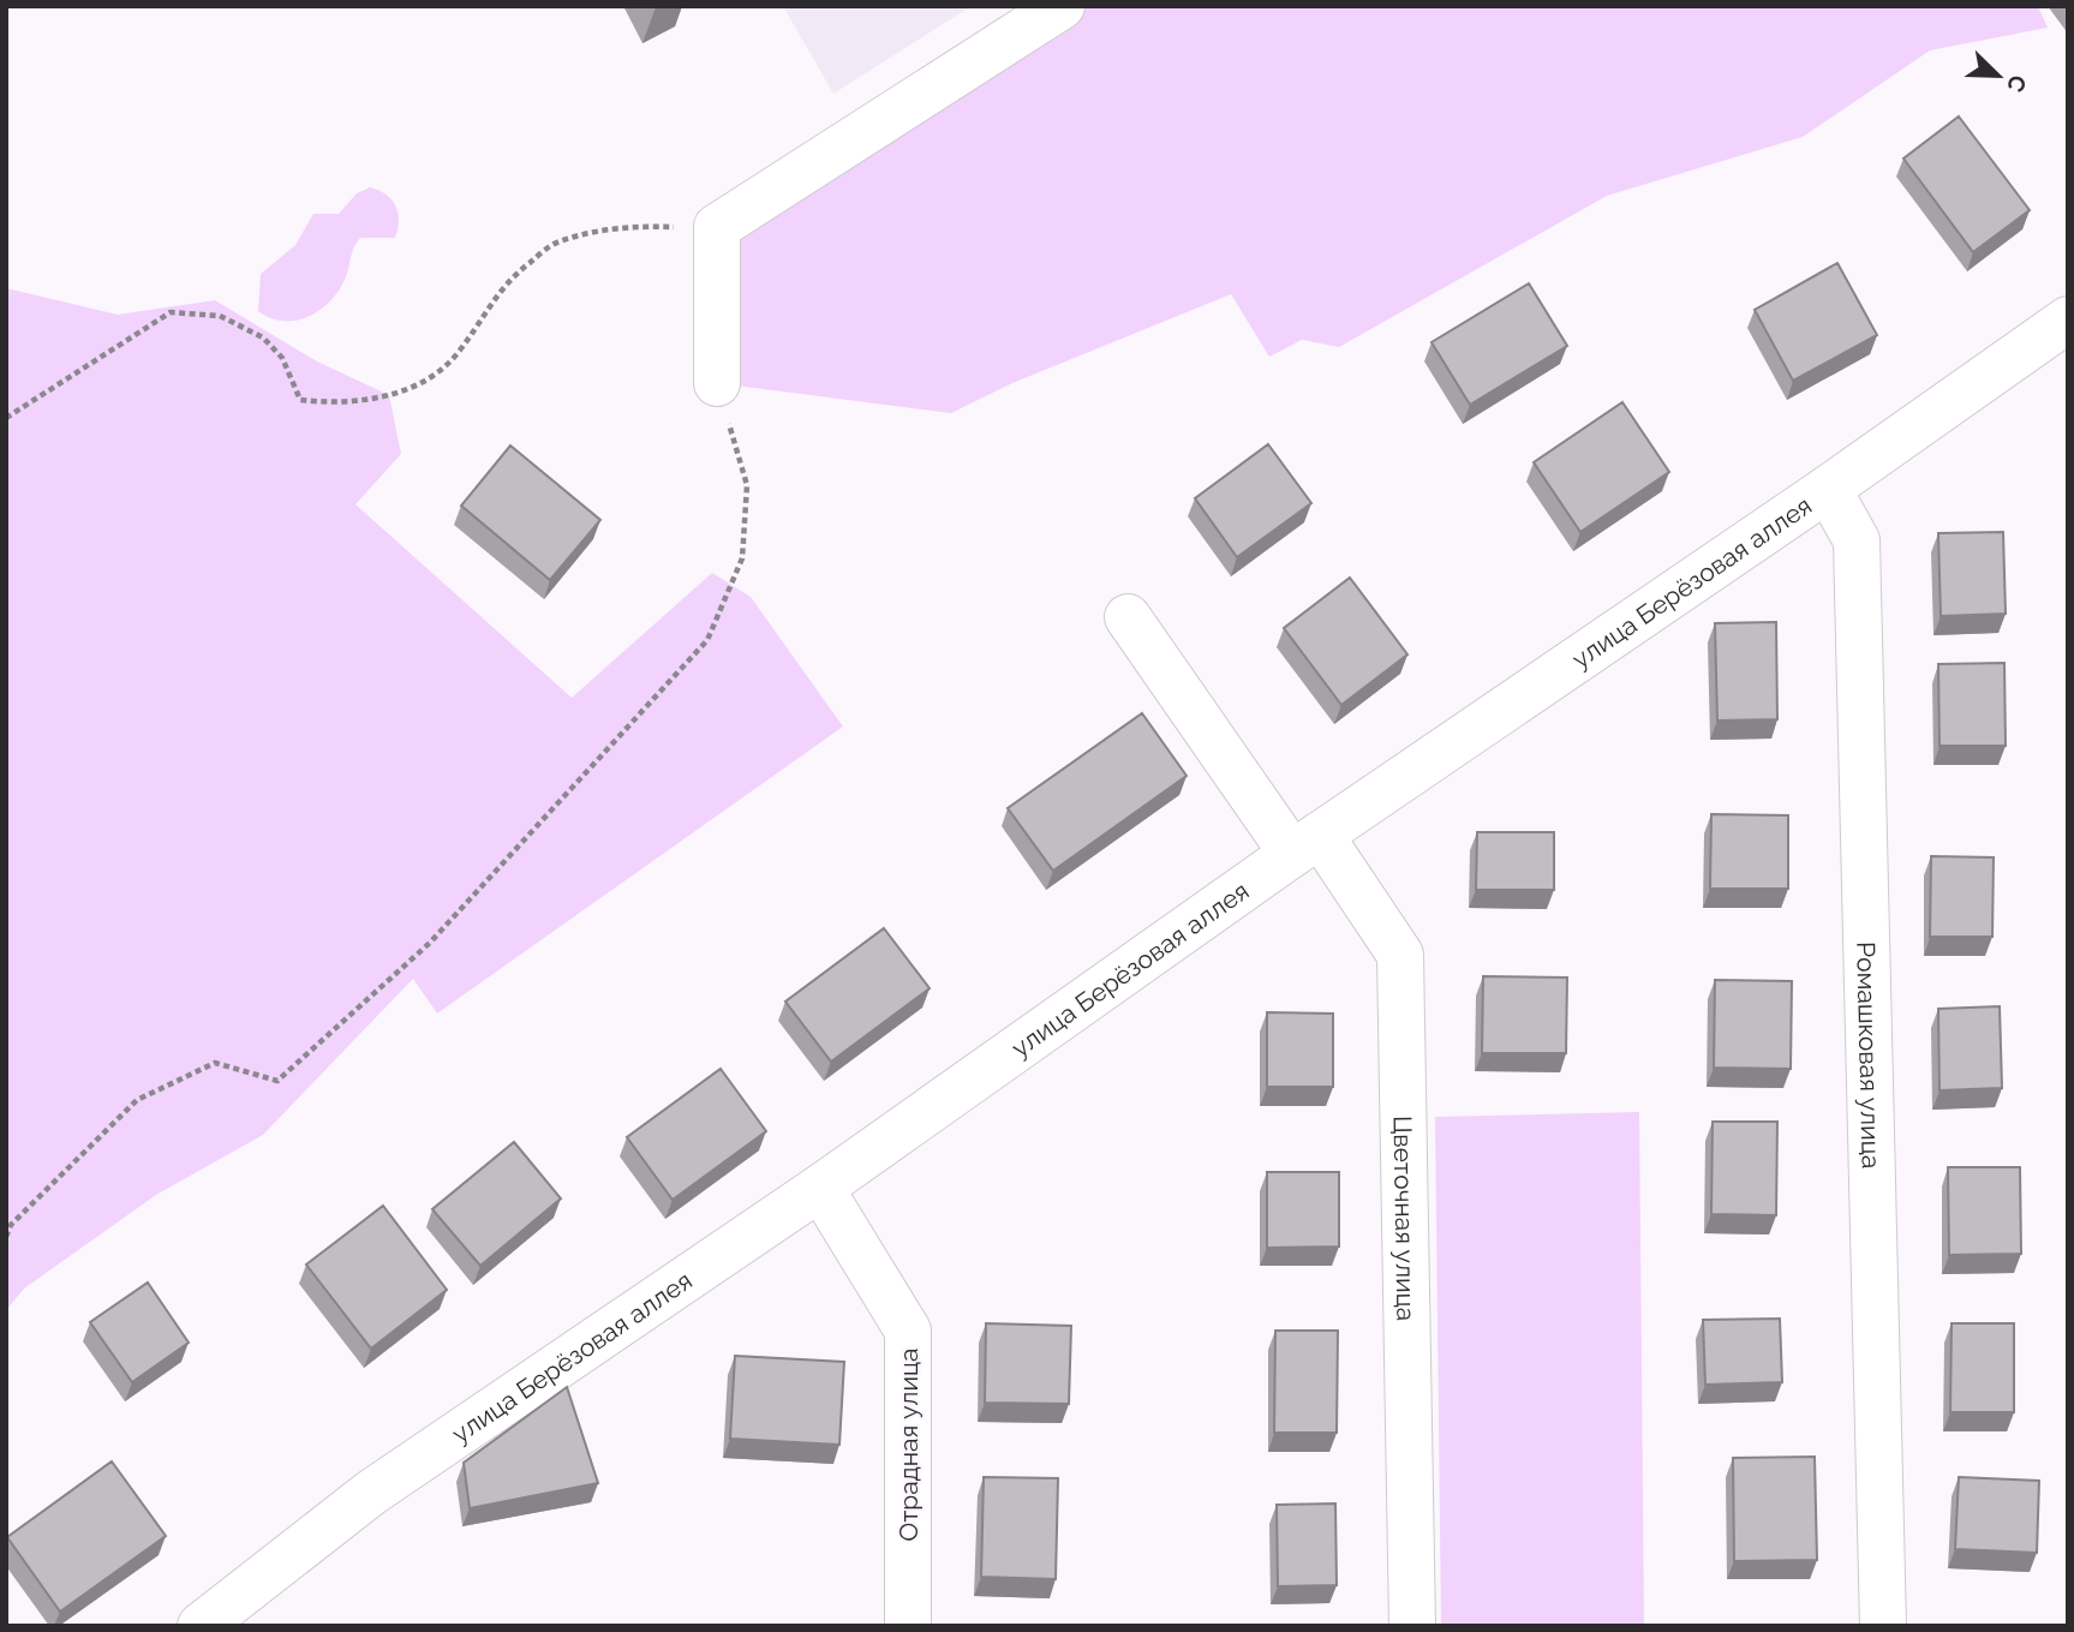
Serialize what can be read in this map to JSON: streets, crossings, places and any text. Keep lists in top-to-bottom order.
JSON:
{
  "streets": {
    "street": [
      "улица Берёзовая аллея",
      "Ромашковая улица",
      "Цветочная улица",
      "Отрадная улица"
    ]
  },
  "crossings": [
    ["улица Берёзовая аллея", "Ромашковая улица"],
    ["улица Берёзовая аллея", "Цветочная улица"],
    ["улица Берёзовая аллея", "Отрадная улица"]
  ],
  "north": "bottom right"
}
